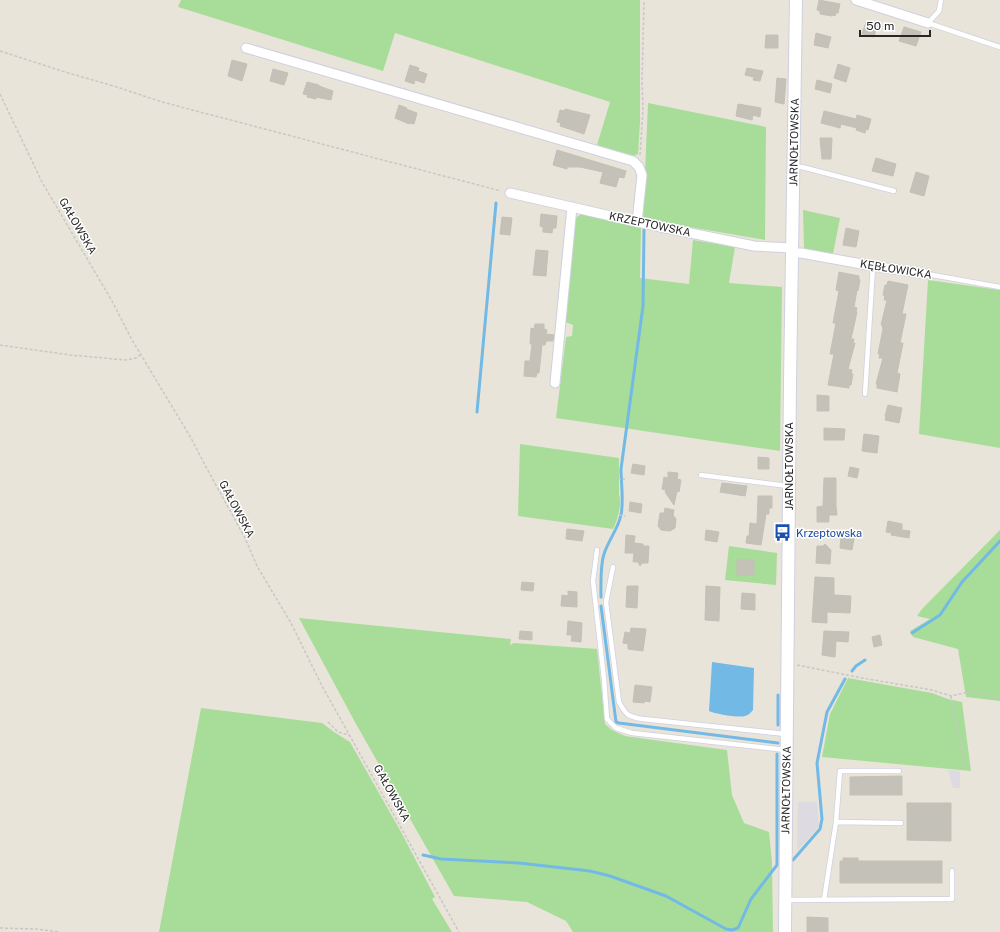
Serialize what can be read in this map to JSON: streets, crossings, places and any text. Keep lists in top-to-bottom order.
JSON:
{
  "streets": {
    "street": ["JARNOŁTOWSKA", "KRZEPTOWSKA", "KĘBŁOWICKA"],
    "path": ["GAŁOWSKA"]
  },
  "crossings": [
    ["JARNOŁTOWSKA", "KRZEPTOWSKA"],
    ["JARNOŁTOWSKA", "KĘBŁOWICKA"],
    ["KRZEPTOWSKA", "KĘBŁOWICKA"]
  ],
  "places": {
    "bus stop": ["Krzeptowska"]
  },
  "scale_bar": "50 m"
}
